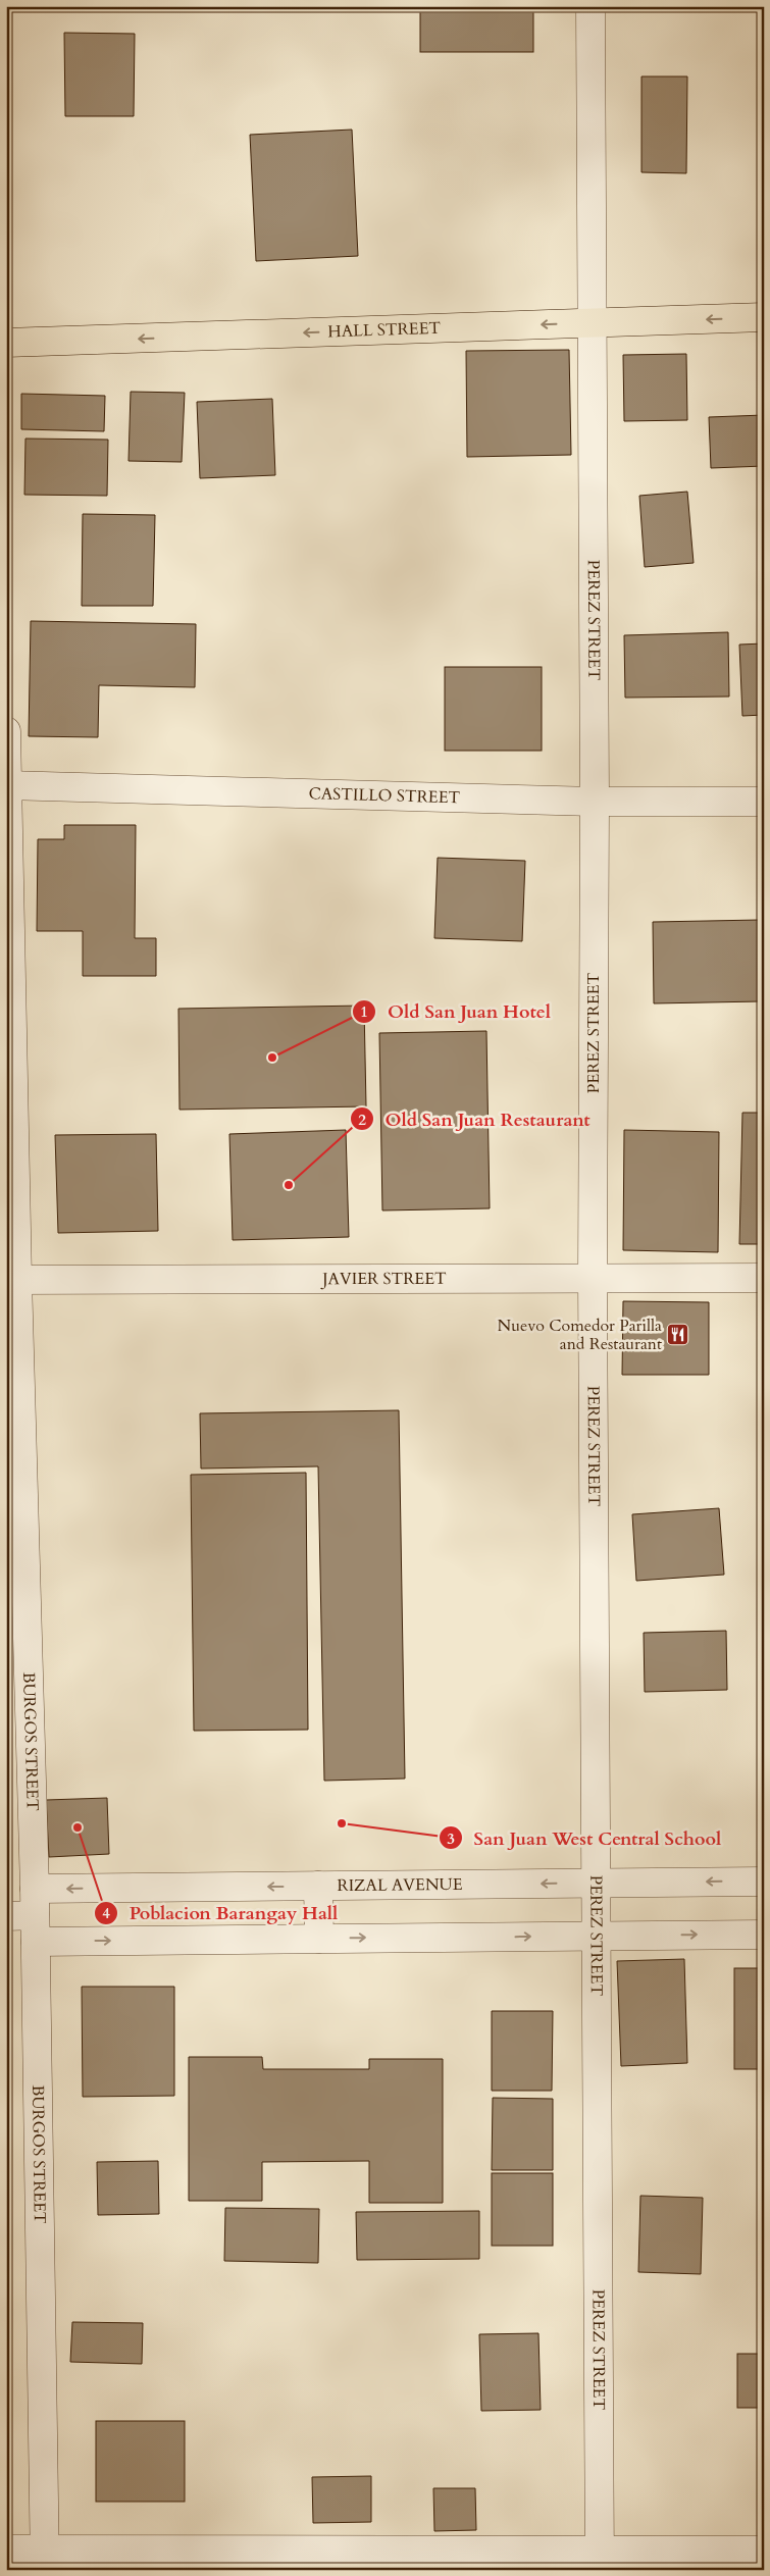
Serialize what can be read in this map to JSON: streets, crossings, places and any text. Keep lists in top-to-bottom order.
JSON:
{
  "streets": {
    "main road": ["HALL STREET"],
    "street": [
      "PEREZ STREET",
      "CASTILLO STREET",
      "JAVIER STREET",
      "BURGOS STREET",
      "RIZAL AVENUE"
    ]
  },
  "crossings": [
    ["HALL STREET", "PEREZ STREET"],
    ["PEREZ STREET", "CASTILLO STREET"],
    ["PEREZ STREET", "JAVIER STREET"],
    ["PEREZ STREET", "RIZAL AVENUE"],
    ["CASTILLO STREET", "BURGOS STREET"],
    ["JAVIER STREET", "BURGOS STREET"],
    ["BURGOS STREET", "RIZAL AVENUE"]
  ],
  "one_way": ["HALL STREET"],
  "places": {
    "other": [
      "Old San Juan Hotel",
      "Old San Juan Restaurant",
      "San Juan West Central School",
      "Poblacion Barangay Hall"
    ],
    "restaurant": ["Nuevo Comedor Parilla and Restaurant"]
  }
}
